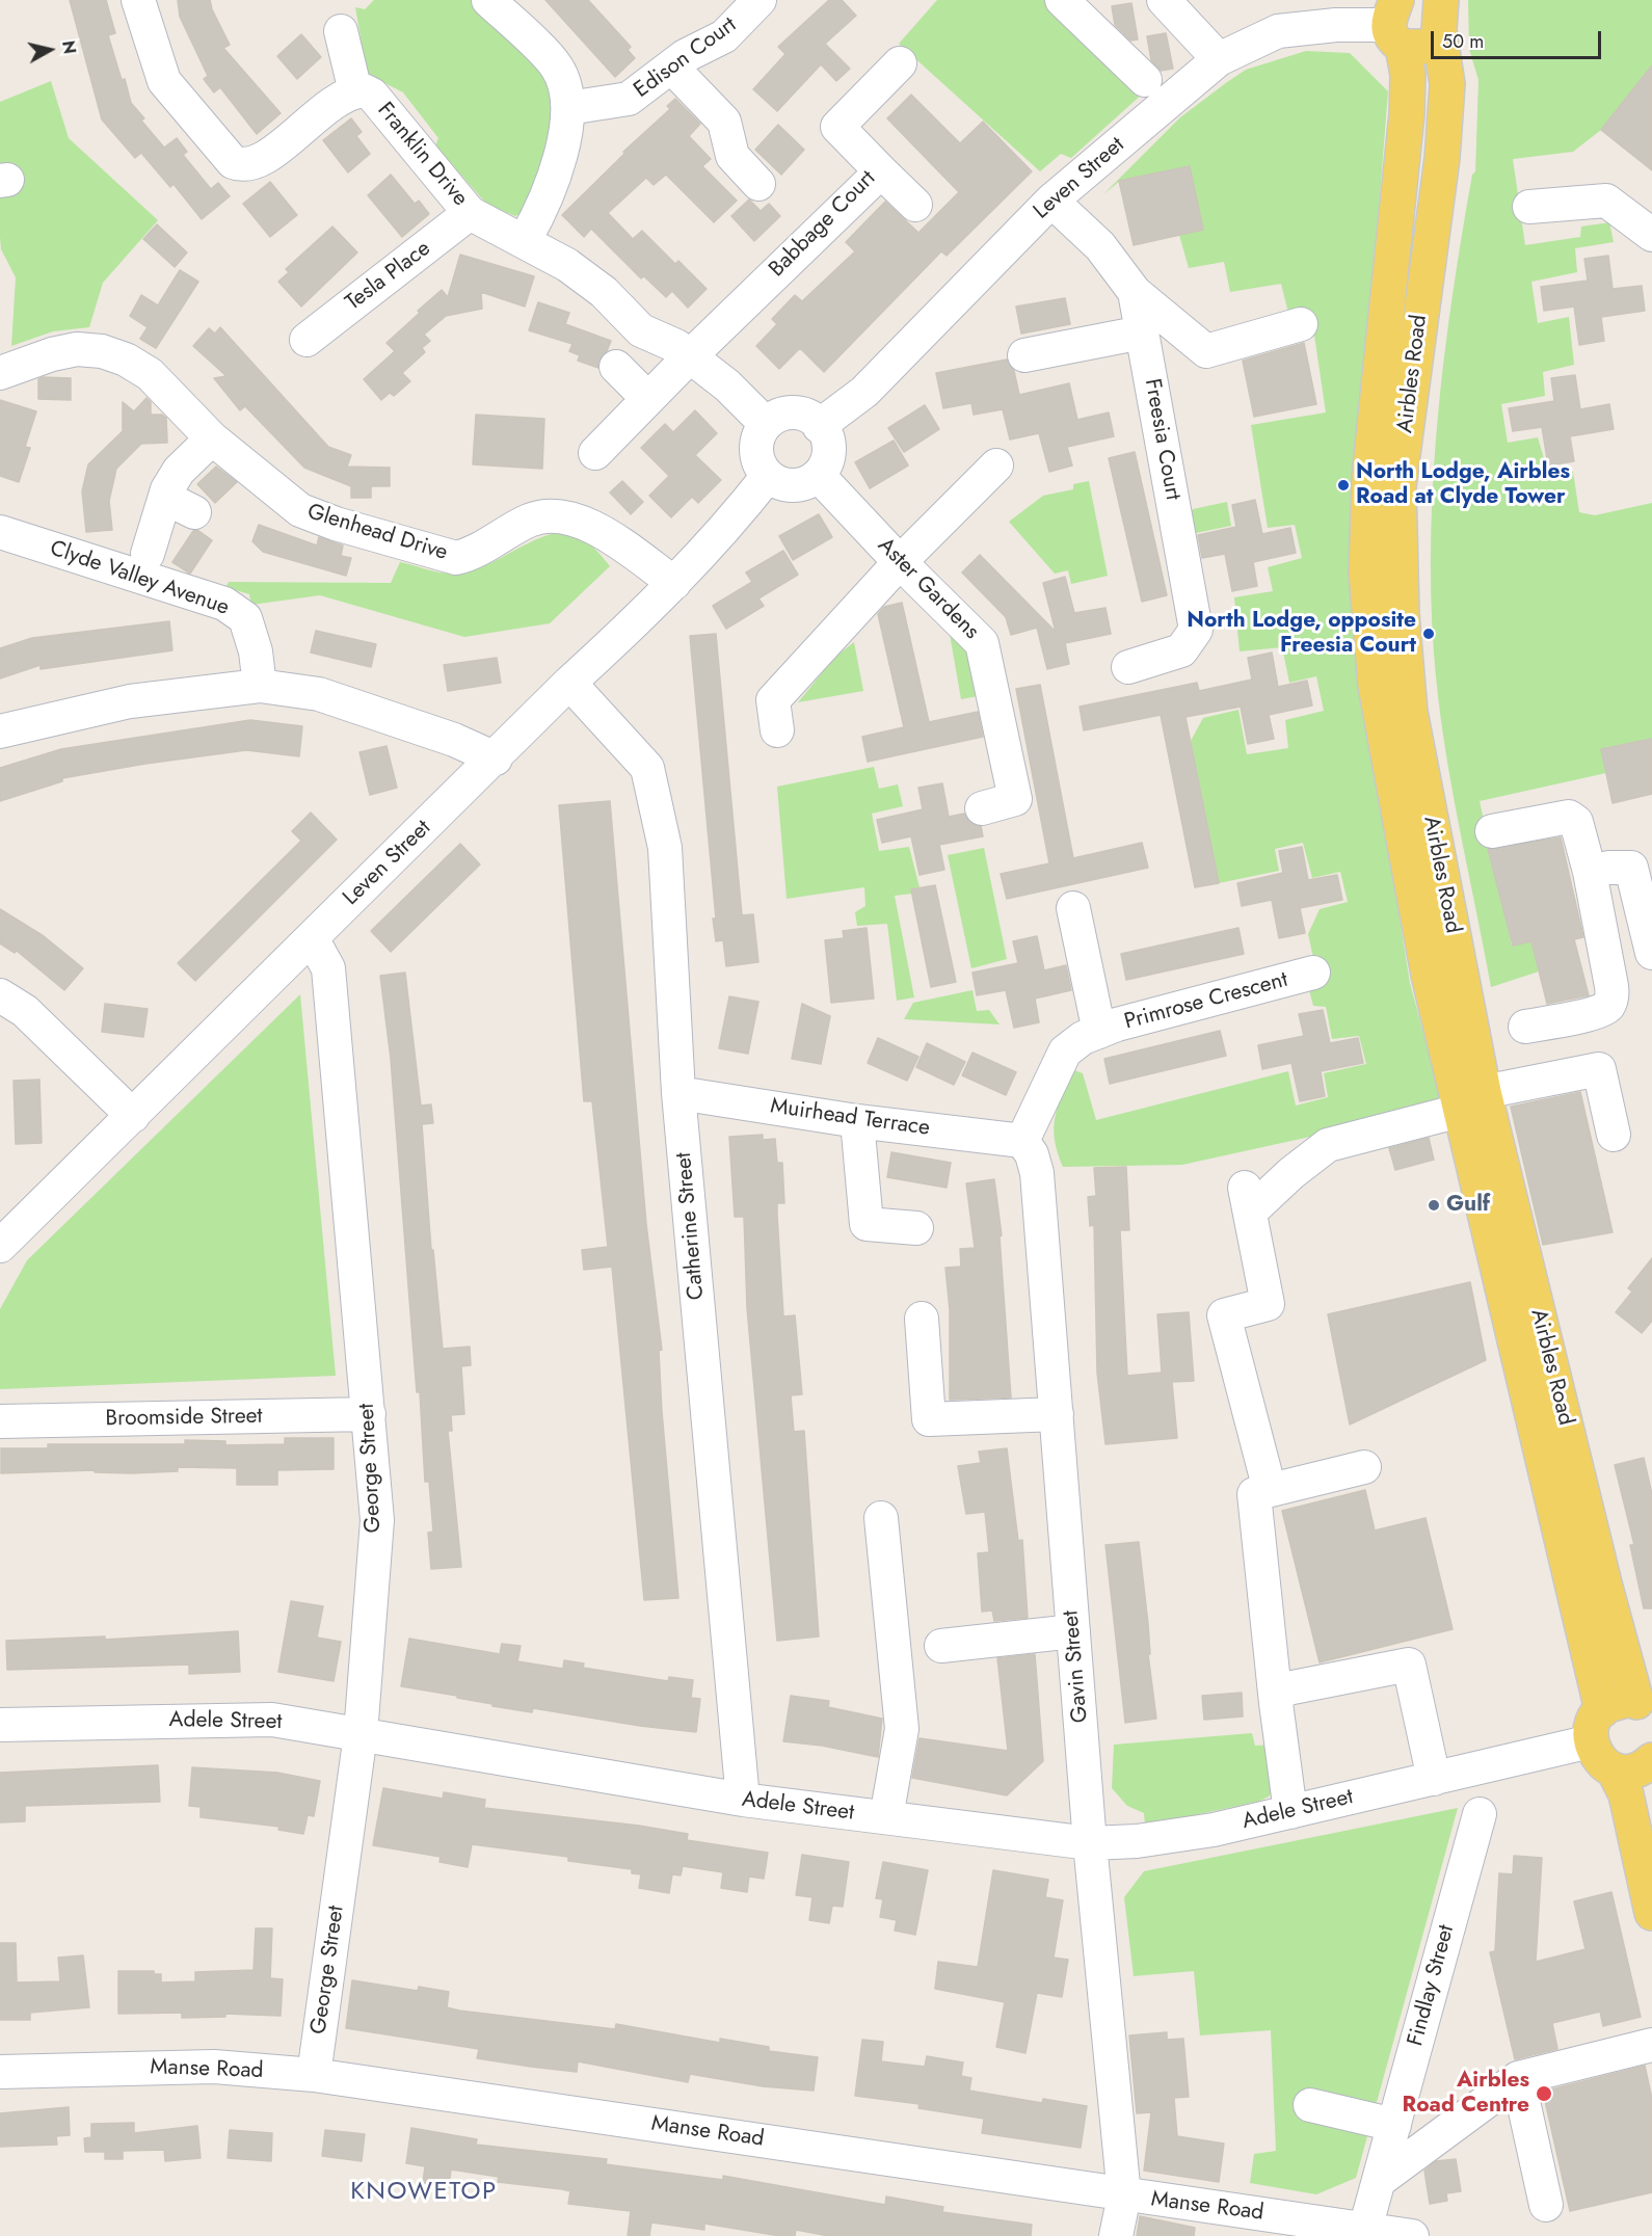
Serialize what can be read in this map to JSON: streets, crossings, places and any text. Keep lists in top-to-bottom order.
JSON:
{
  "streets": {
    "main road": ["Airbles Road"],
    "street": [
      "Edison Court",
      "Franklin Drive",
      "Leven Street",
      "Babbage Court",
      "Tesla Place",
      "Freesia Court",
      "Glenhead Drive",
      "Clyde Valley Avenue",
      "Aster Gardens",
      "Primrose Crescent",
      "Muirhead Terrace",
      "Catherine Street",
      "Broomside Street",
      "George Street",
      "Gavin Street",
      "Adele Street",
      "Findlay Street",
      "Manse Road"
    ]
  },
  "crossings": [
    ["Franklin Drive", "Leven Street"],
    ["Franklin Drive", "Babbage Court"],
    ["Franklin Drive", "Tesla Place"],
    ["Franklin Drive", "Aster Gardens"],
    ["Leven Street", "Airbles Road"],
    ["Leven Street", "Freesia Court"],
    ["Leven Street", "Glenhead Drive"],
    ["Leven Street", "Aster Gardens"],
    ["Leven Street", "Catherine Street"],
    ["Leven Street", "George Street"],
    ["Primrose Crescent", "Muirhead Terrace"],
    ["Primrose Crescent", "Gavin Street"],
    ["Muirhead Terrace", "Catherine Street"],
    ["Muirhead Terrace", "Gavin Street"],
    ["Catherine Street", "Adele Street"],
    ["Broomside Street", "George Street"],
    ["George Street", "Adele Street"],
    ["George Street", "Manse Road"],
    ["Gavin Street", "Adele Street"],
    ["Gavin Street", "Manse Road"],
    ["Findlay Street", "Manse Road"]
  ],
  "districts": ["KNOWETOP"],
  "places": [
    "North Lodge, Airbles Road at Clyde Tower",
    "North Lodge, opposite Freesia Court",
    "Gulf",
    "Airbles Road Centre"
  ],
  "scale_bar": "50 m",
  "north": "right"
}
